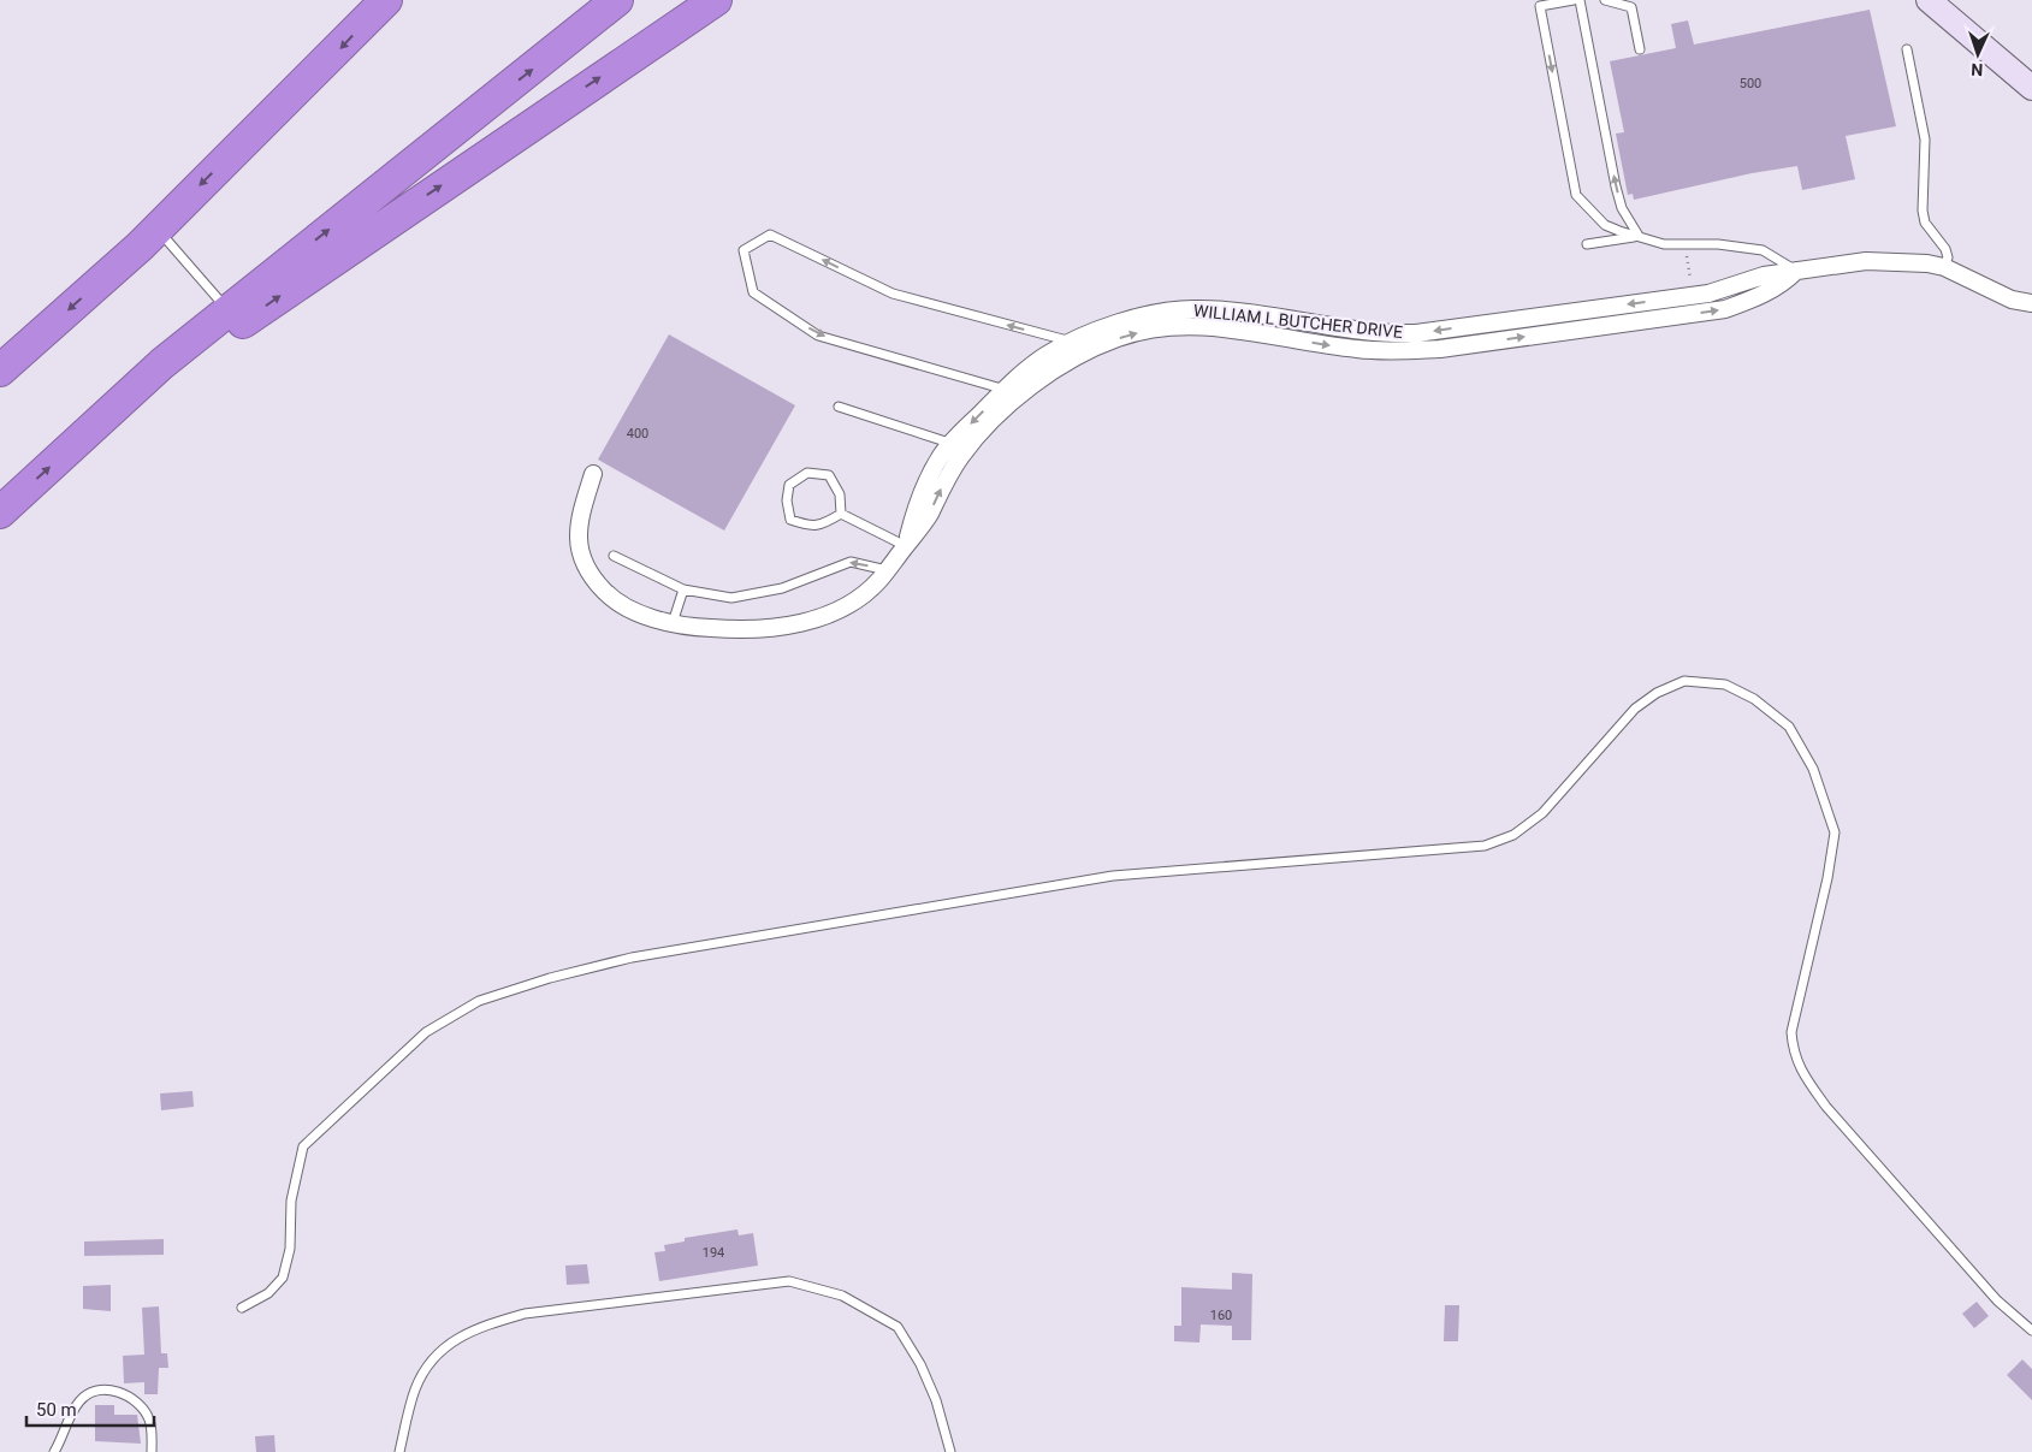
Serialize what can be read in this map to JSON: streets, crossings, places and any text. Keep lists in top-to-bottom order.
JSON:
{
  "streets": {
    "street": ["WILLIAM L BUTCHER DRIVE"]
  },
  "house_numbers": [
    "500",
    "400",
    "194",
    "160"
  ],
  "scale_bar": "50 m",
  "north": "bottom"
}
